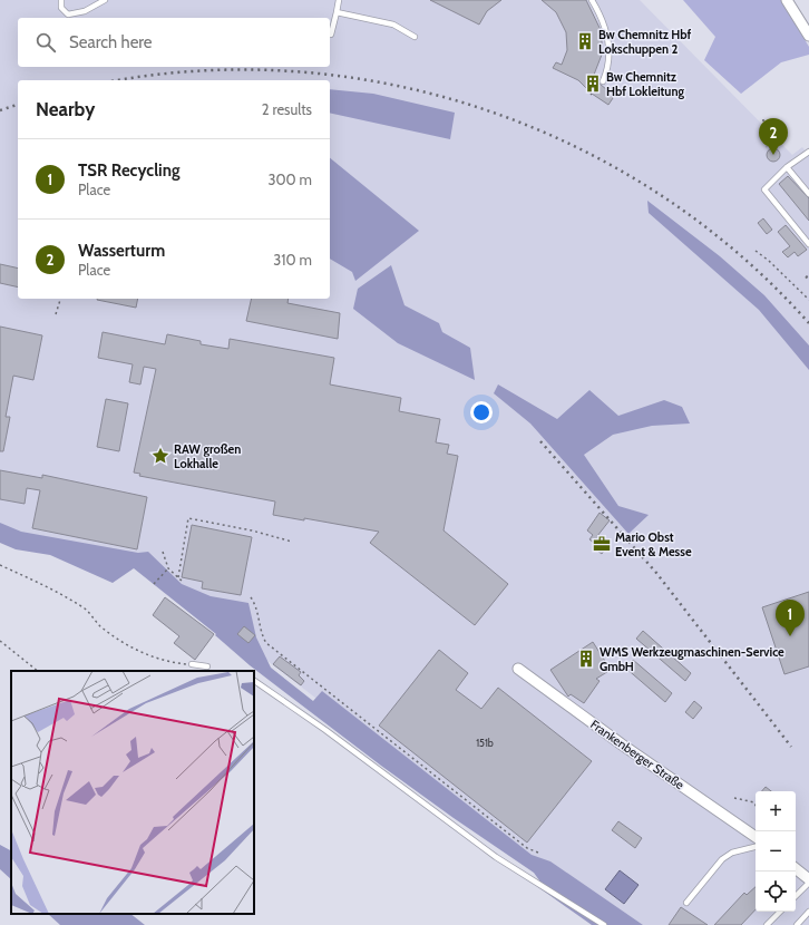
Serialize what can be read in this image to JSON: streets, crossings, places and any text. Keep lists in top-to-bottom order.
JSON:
{
  "streets": {
    "street": ["Frankenberger Straße"]
  },
  "places": {
    "building": ["Bw Chemnitz Hbf Lokschuppen 2", "Bw Chemnitz Hbf Lokleitung", "WMS Werkzeugmaschinen-Service GmbH"],
    "place": ["RAW großen Lokhalle"],
    "office": ["Mario Obst Event & Messe"]
  },
  "house_numbers": ["151b"],
  "page": {
    "search": "Search here",
    "heading": ["Nearby", "2 results"],
    "pins": ["2", "1"],
    "list": [
      {
        "mark": "1",
        "name": "TSR Recycling",
        "note": "Place",
        "value": "300 m"
      },
      {
        "mark": "2",
        "name": "Wasserturm",
        "note": "Place",
        "value": "310 m"
      }
    ],
    "map_buttons": ["+", "−"]
  }
}
